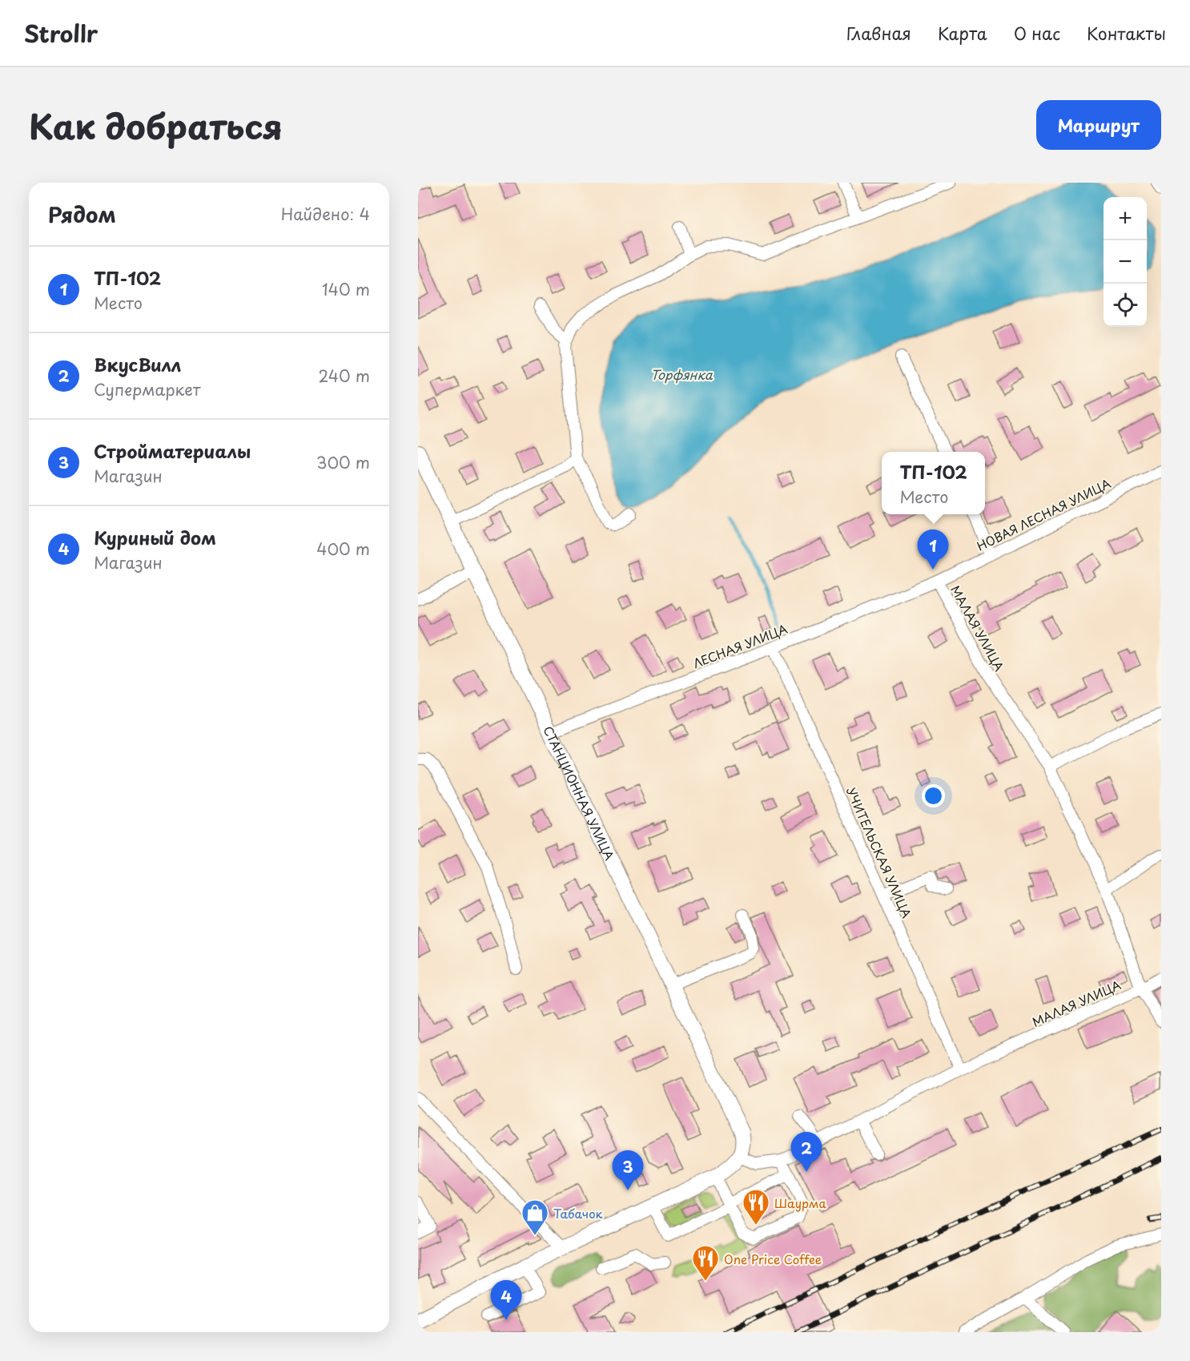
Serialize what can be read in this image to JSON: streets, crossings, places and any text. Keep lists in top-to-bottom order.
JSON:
{
  "streets": {
    "main road": ["СТАНЦИОННАЯ УЛИЦА"],
    "street": [
      "НОВАЯ ЛЕСНАЯ УЛИЦА",
      "МАЛАЯ УЛИЦА",
      "ЛЕСНАЯ УЛИЦА",
      "УЧИТЕЛЬСКАЯ УЛИЦА"
    ]
  },
  "crossings": [
    ["НОВАЯ ЛЕСНАЯ УЛИЦА", "МАЛАЯ УЛИЦА"],
    ["НОВАЯ ЛЕСНАЯ УЛИЦА", "ЛЕСНАЯ УЛИЦА"],
    ["МАЛАЯ УЛИЦА", "ЛЕСНАЯ УЛИЦА"],
    ["МАЛАЯ УЛИЦА", "СТАНЦИОННАЯ УЛИЦА"],
    ["МАЛАЯ УЛИЦА", "УЧИТЕЛЬСКАЯ УЛИЦА"],
    ["ЛЕСНАЯ УЛИЦА", "СТАНЦИОННАЯ УЛИЦА"],
    ["ЛЕСНАЯ УЛИЦА", "УЧИТЕЛЬСКАЯ УЛИЦА"]
  ],
  "water": ["Торфянка"],
  "places": {
    "restaurant": ["Шаурма", "One Price Coffee"],
    "shop": ["Табачок"]
  },
  "page": {
    "header": "Strollr",
    "nav": [
      "Главная",
      "Карта",
      "О нас",
      "Контакты"
    ],
    "title": "Как добраться",
    "buttons": "Маршрут",
    "heading": ["Рядом", "Найдено: 4"],
    "map_buttons": ["+", "−"],
    "list": [
      {
        "mark": "1",
        "name": "ТП-102",
        "note": "Место",
        "value": "140 m"
      },
      {
        "mark": "2",
        "name": "ВкусВилл",
        "note": "Супермаркет",
        "value": "240 m"
      },
      {
        "mark": "3",
        "name": "Стройматериалы",
        "note": "Магазин",
        "value": "300 m"
      },
      {
        "mark": "4",
        "name": "Куриный дом",
        "note": "Магазин",
        "value": "400 m"
      }
    ],
    "popup": ["ТП-102", "Место"],
    "pins": [
      "1",
      "2",
      "3",
      "4"
    ]
  }
}
